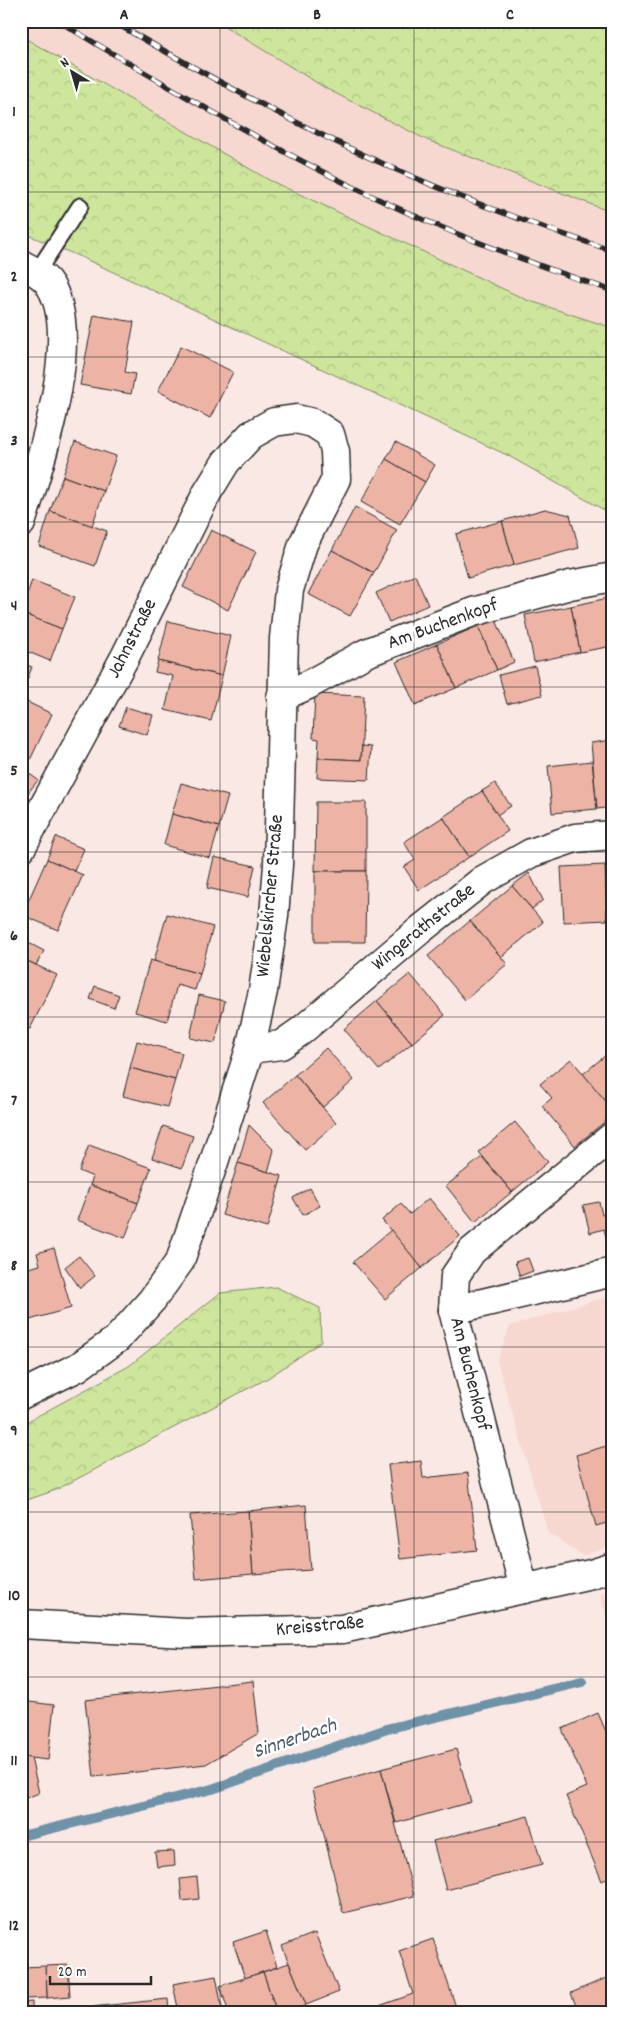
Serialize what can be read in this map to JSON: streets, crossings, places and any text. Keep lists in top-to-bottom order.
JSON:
{
  "streets": {
    "street": [
      "Am Buchenkopf",
      "Jahnstraße",
      "Wiebelskircher Straße",
      "Wingerathstraße",
      "Kreisstraße"
    ]
  },
  "crossings": [
    ["Am Buchenkopf", "Wiebelskircher Straße"],
    ["Am Buchenkopf", "Kreisstraße"],
    ["Jahnstraße", "Wiebelskircher Straße"],
    ["Wiebelskircher Straße", "Wingerathstraße"]
  ],
  "water": ["Sinnerbach"],
  "scale_bar": "20 m",
  "north": "top left",
  "grid": {
    "columns": ["A", "B", "C"],
    "rows": [
      "1",
      "2",
      "3",
      "4",
      "5",
      "6",
      "7",
      "8",
      "9",
      "10",
      "11",
      "12"
    ]
  }
}
